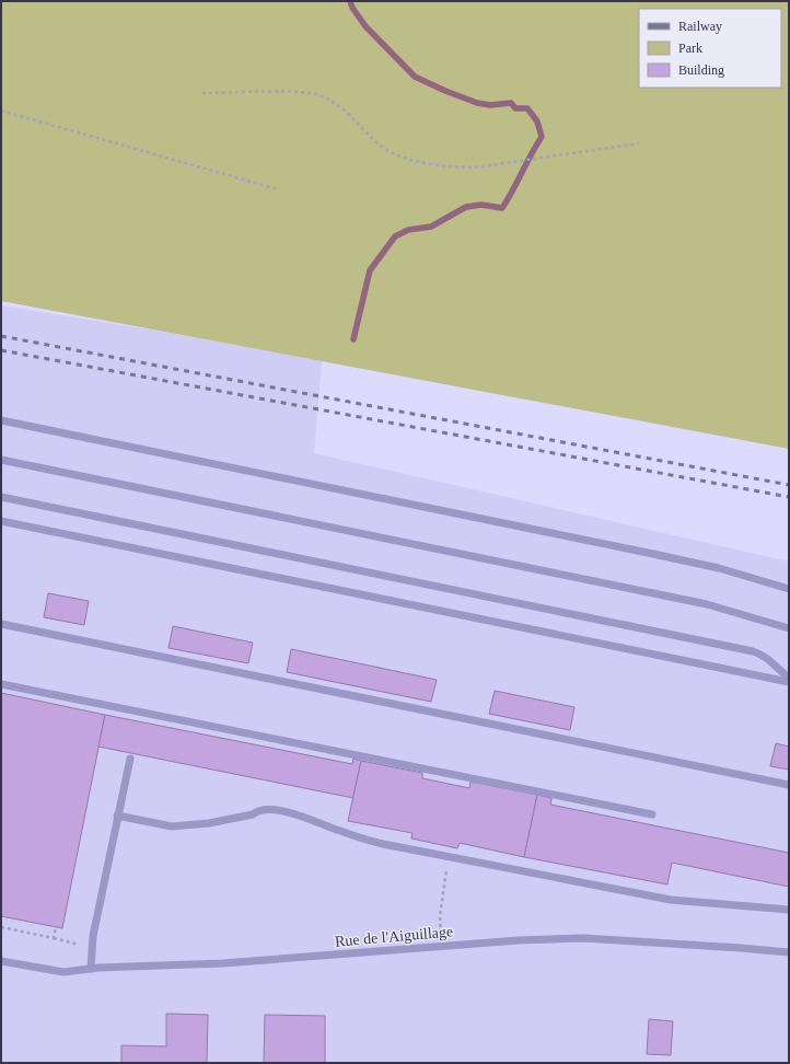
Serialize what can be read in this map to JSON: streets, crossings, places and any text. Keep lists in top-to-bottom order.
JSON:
{
  "streets": {
    "lane": ["Rue de l'Aiguillage"]
  },
  "legend": ["Railway", "Park", "Building"]
}
